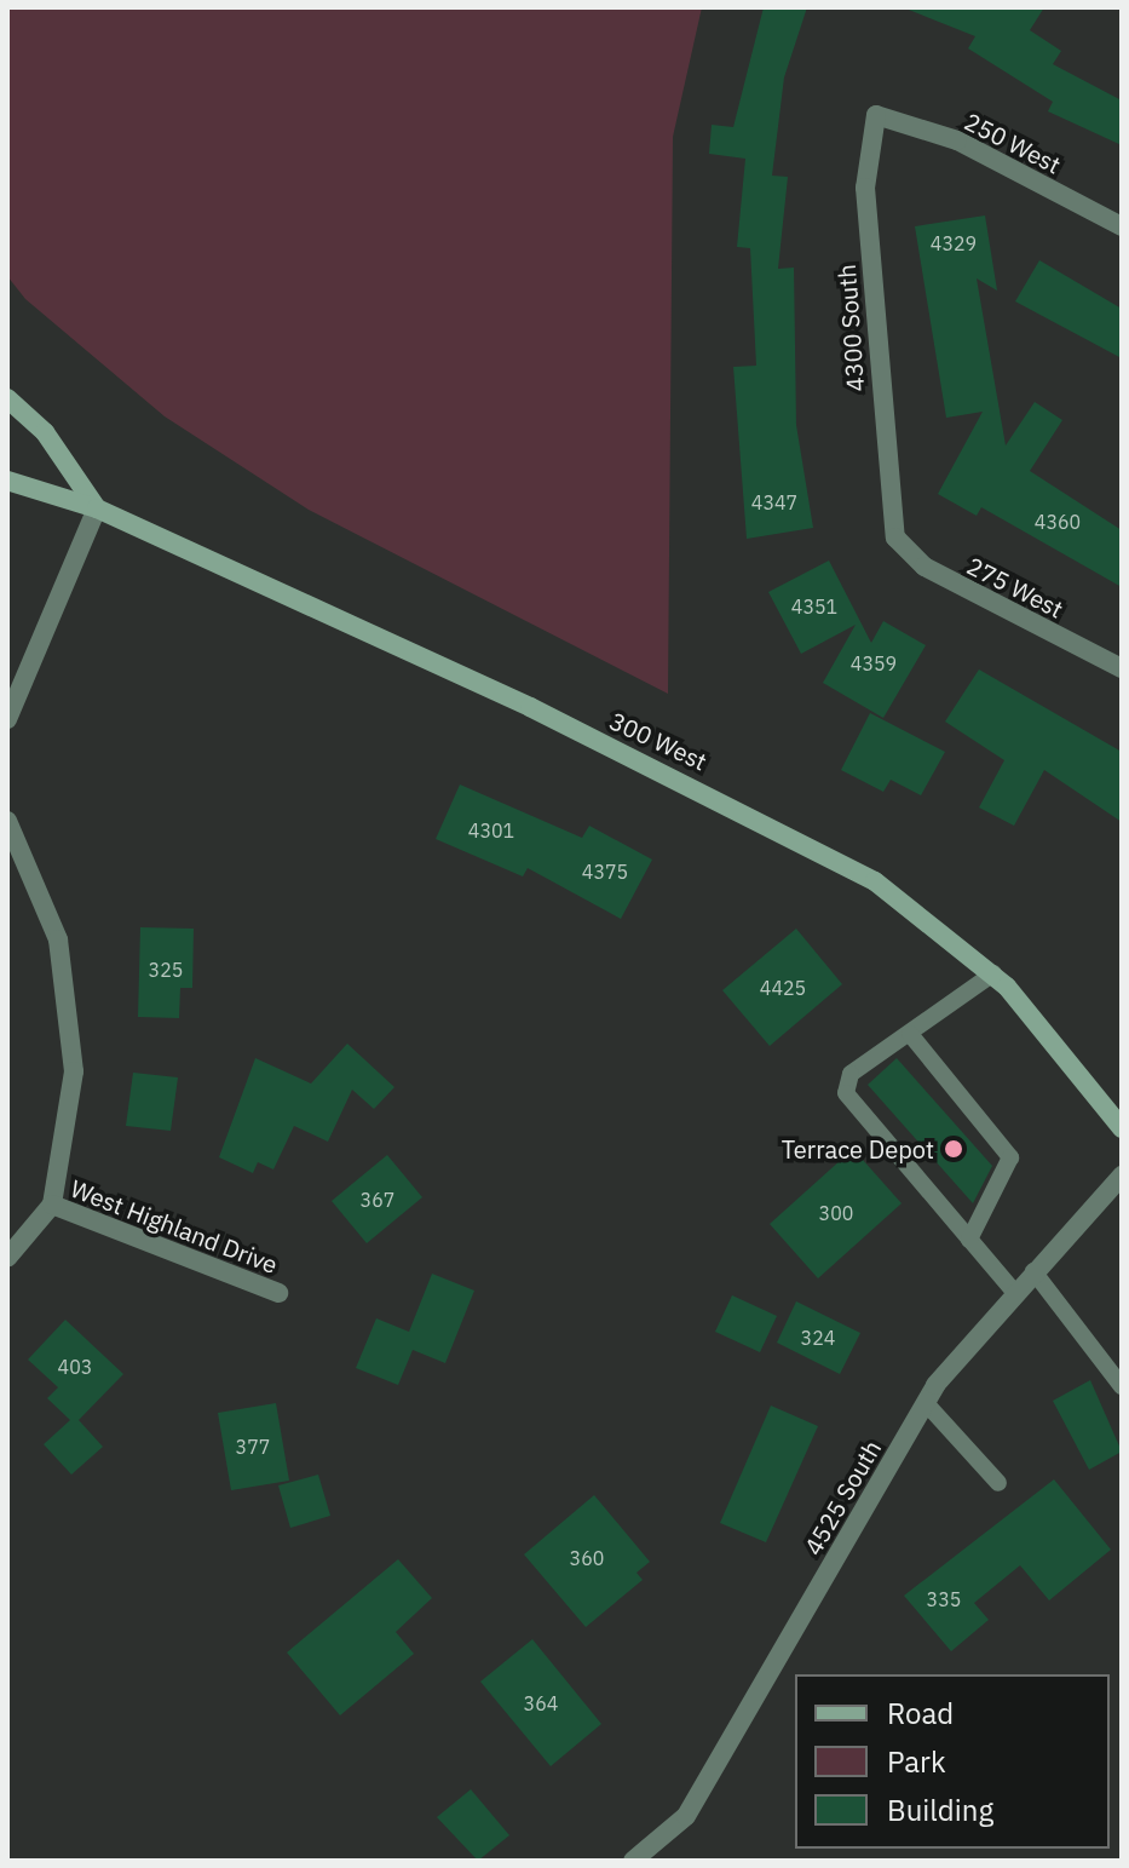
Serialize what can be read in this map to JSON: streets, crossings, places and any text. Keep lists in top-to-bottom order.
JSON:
{
  "streets": {
    "main road": ["300 West"],
    "street": [
      "250 West",
      "4300 South",
      "275 West",
      "West Highland Drive",
      "4525 South"
    ]
  },
  "crossings": [
    ["250 West", "4300 South"],
    ["4300 South", "275 West"]
  ],
  "places": ["Terrace Depot"],
  "house_numbers": [
    "4329",
    "4347",
    "4360",
    "4351",
    "4359",
    "4301",
    "4375",
    "325",
    "4425",
    "367",
    "300",
    "324",
    "403",
    "377",
    "360",
    "335",
    "364"
  ],
  "legend": ["Road", "Park", "Building"]
}
